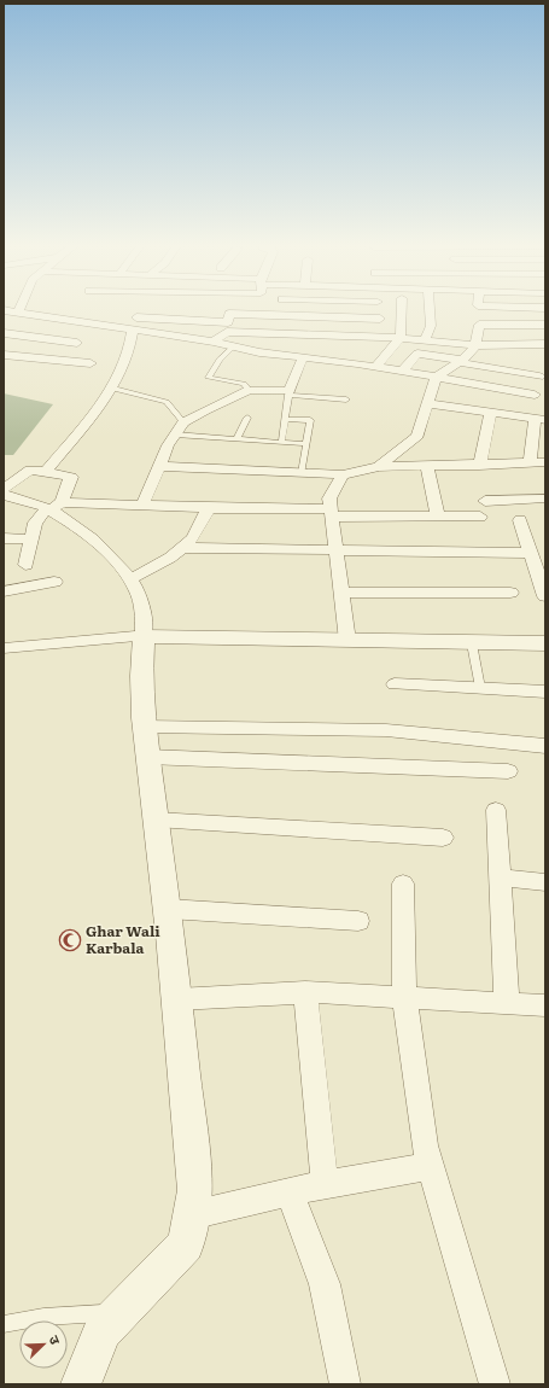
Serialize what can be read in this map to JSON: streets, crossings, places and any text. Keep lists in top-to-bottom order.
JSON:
{
  "places": {
    "mosque": ["Ghar Wali Karbala"]
  },
  "north": "top right"
}
